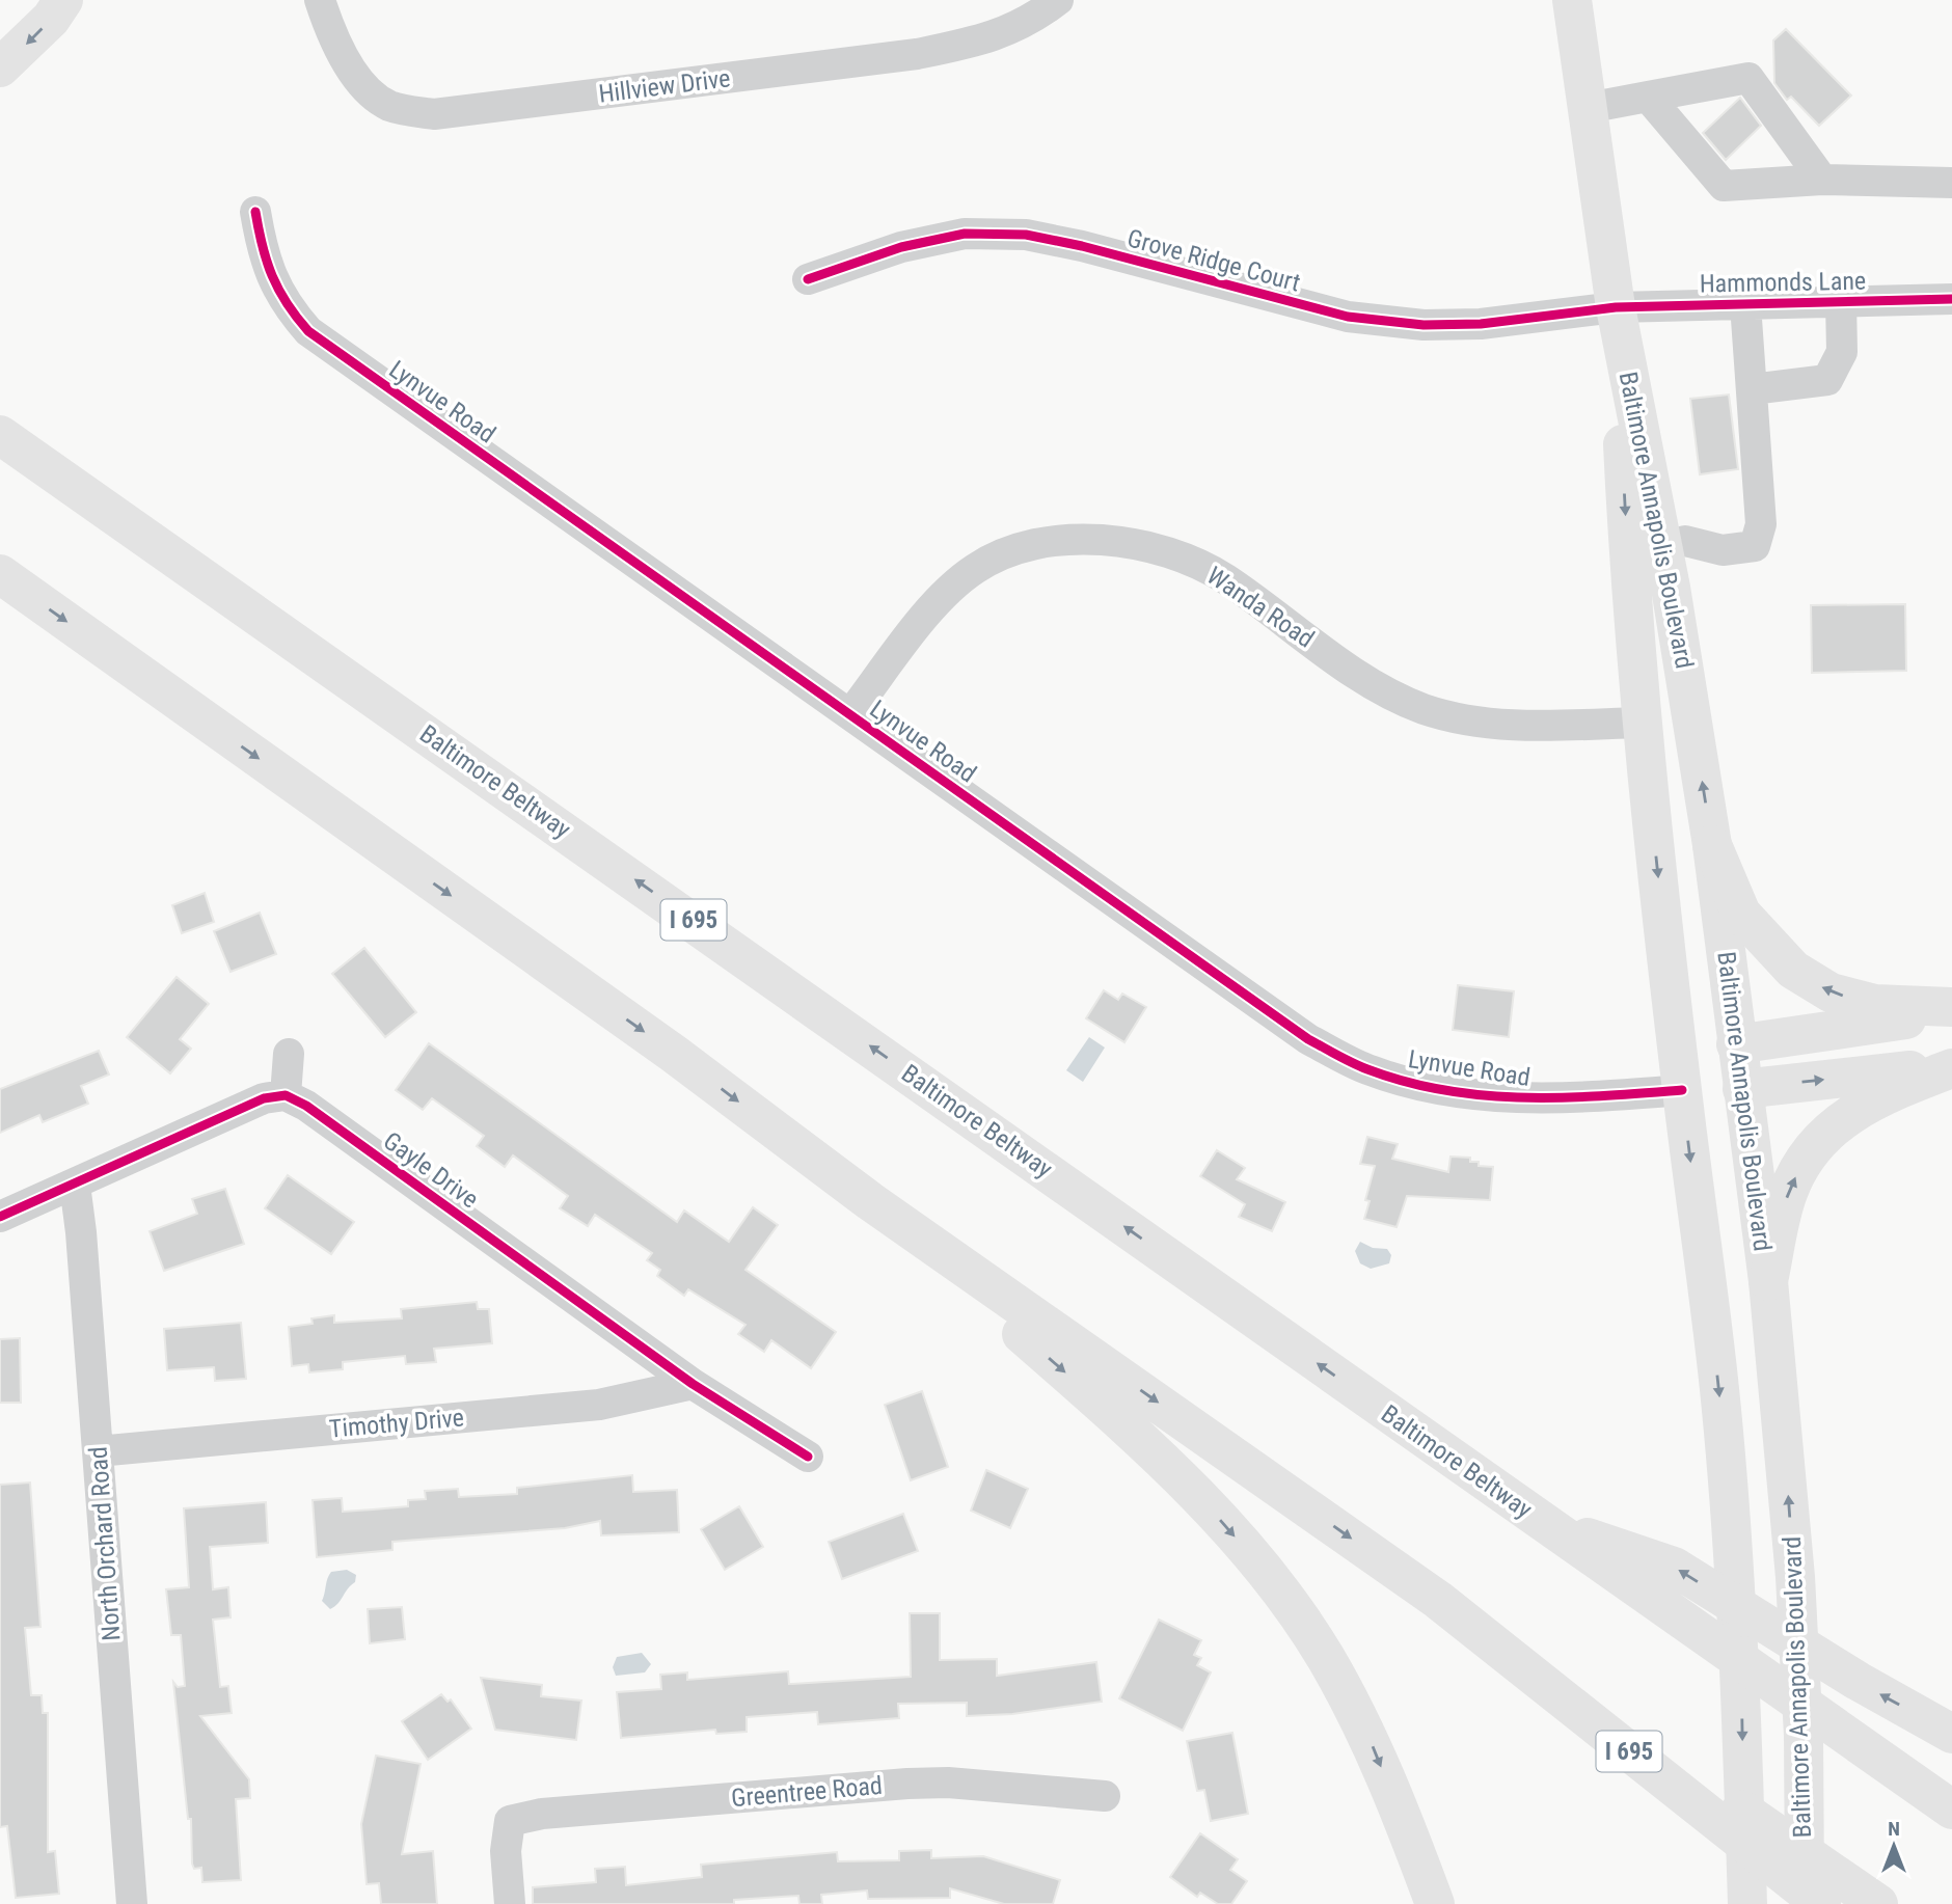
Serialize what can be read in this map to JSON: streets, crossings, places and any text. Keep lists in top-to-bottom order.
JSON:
{
  "streets": {
    "main road": ["Baltimore Annapolis Boulevard", "Baltimore Beltway", "I 695"],
    "street": [
      "Hillview Drive",
      "Grove Ridge Court",
      "Hammonds Lane",
      "Lynvue Road",
      "Wanda Road",
      "Gayle Drive",
      "Timothy Drive",
      "North Orchard Road",
      "Greentree Road"
    ]
  },
  "crossings": [
    ["Grove Ridge Court", "Hammonds Lane"],
    ["Grove Ridge Court", "Baltimore Annapolis Boulevard"],
    ["Hammonds Lane", "Baltimore Annapolis Boulevard"],
    ["Lynvue Road", "Baltimore Annapolis Boulevard"],
    ["Lynvue Road", "Wanda Road"],
    ["Baltimore Annapolis Boulevard", "Wanda Road"],
    ["Gayle Drive", "Timothy Drive"],
    ["Timothy Drive", "North Orchard Road"]
  ],
  "north": "top"
}
